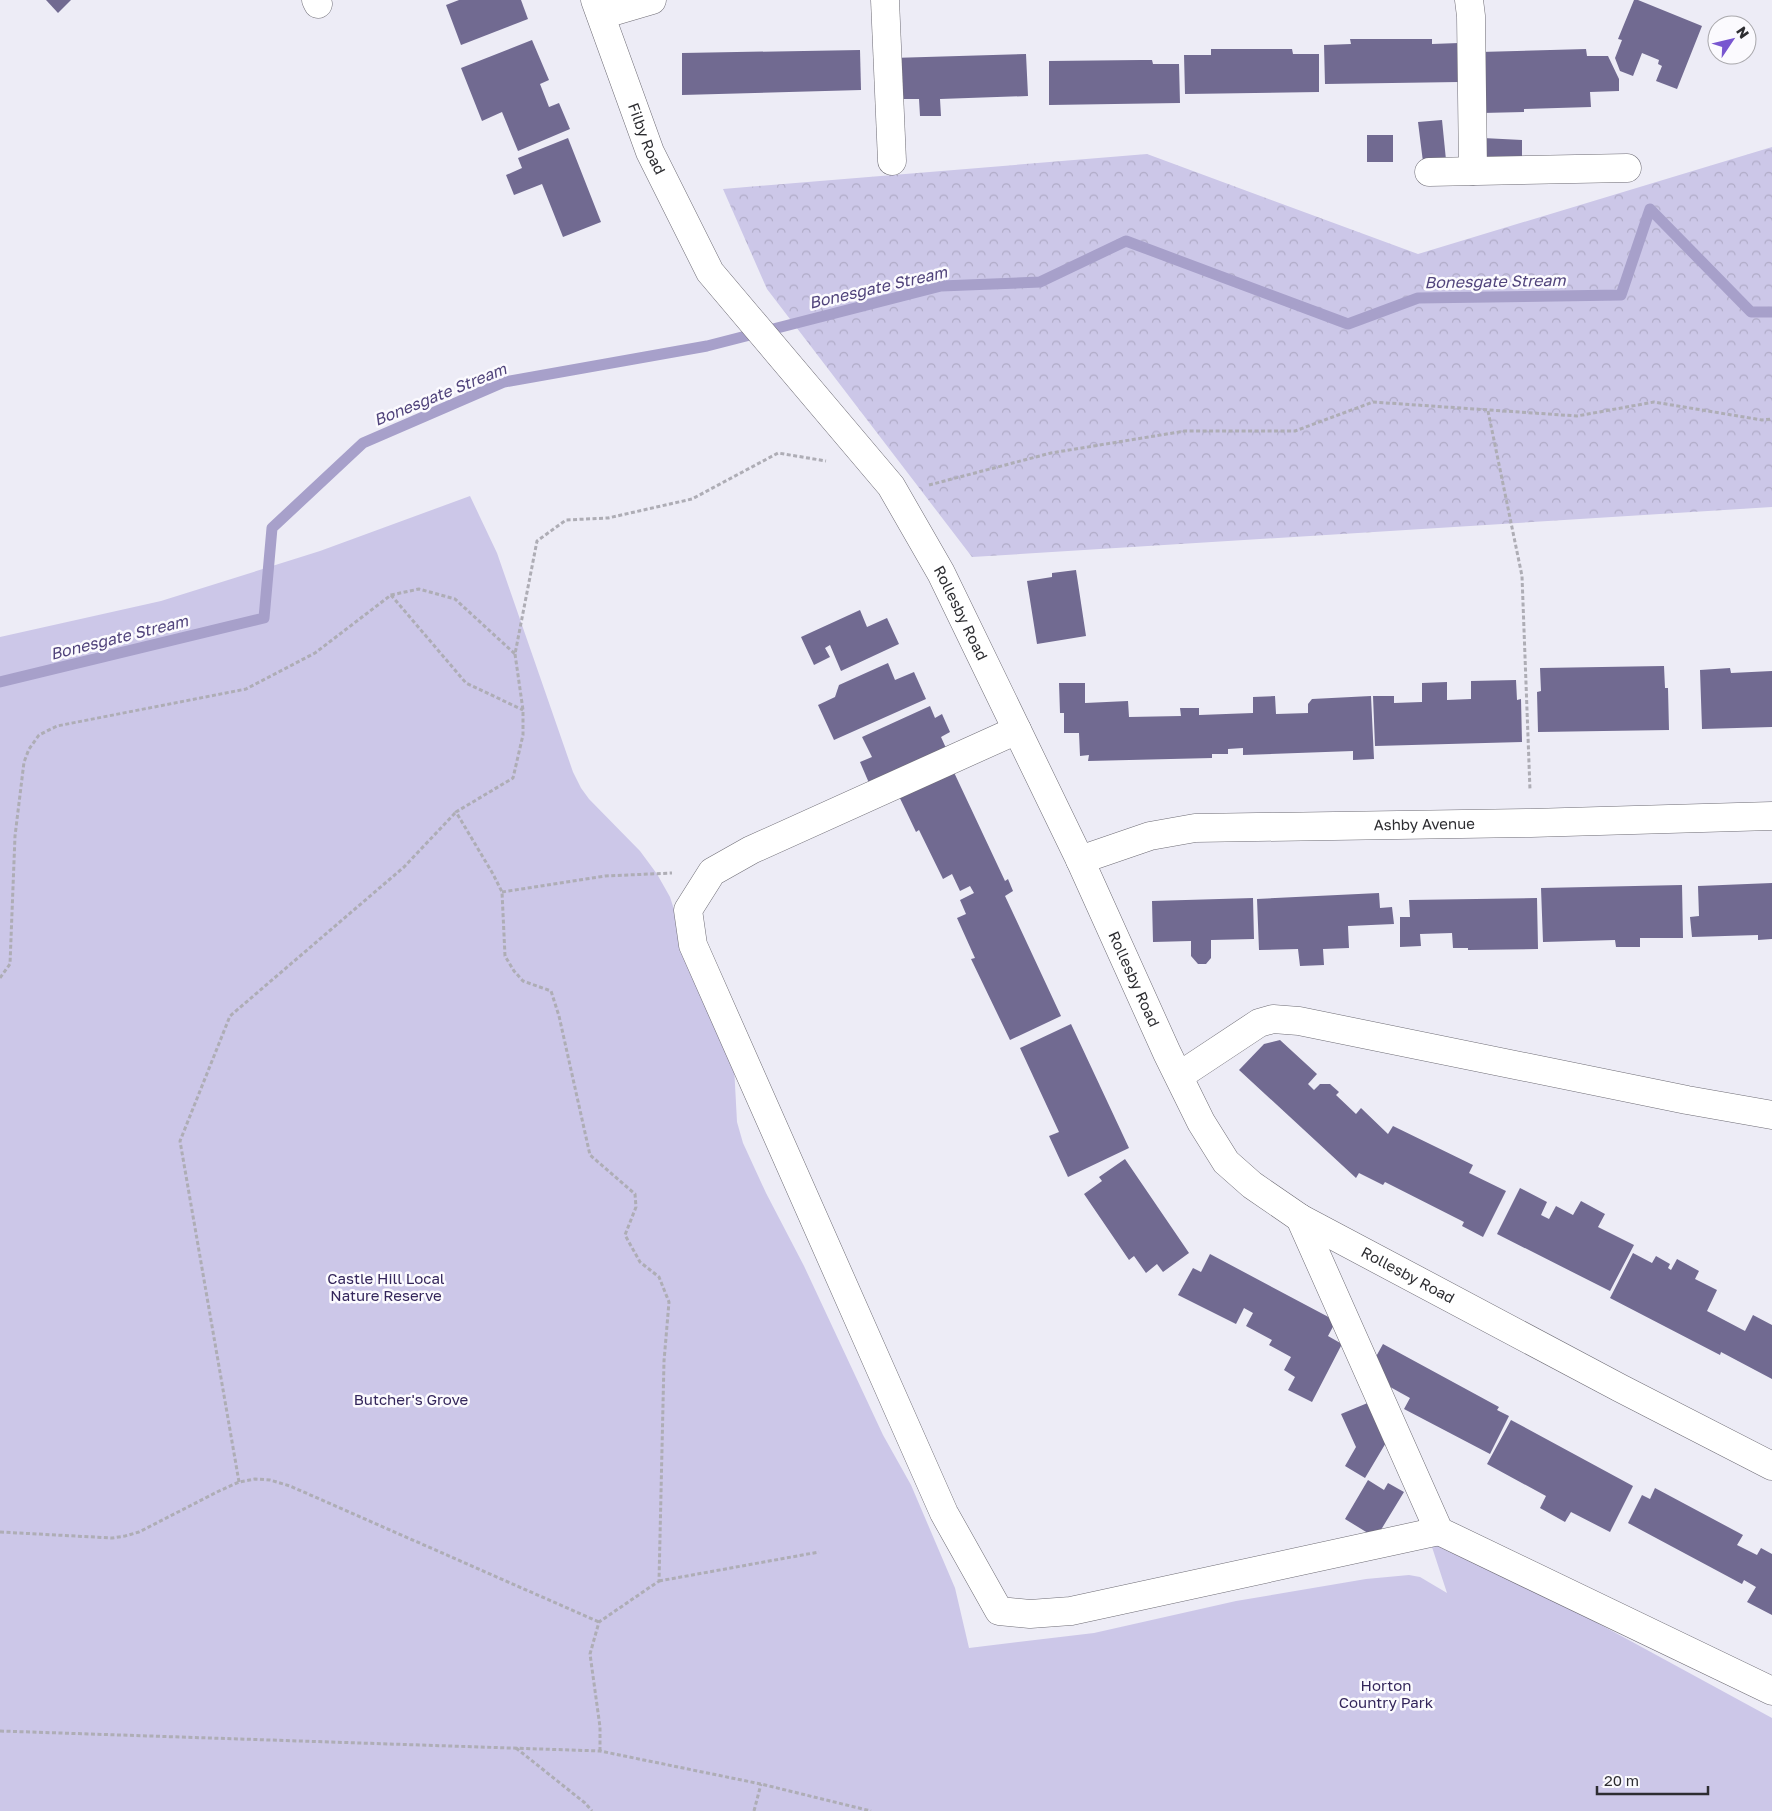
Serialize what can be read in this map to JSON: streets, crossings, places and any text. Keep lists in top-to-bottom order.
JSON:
{
  "streets": {
    "street": ["Filby Road", "Rollesby Road", "Ashby Avenue"]
  },
  "crossings": [
    ["Filby Road", "Rollesby Road"],
    ["Rollesby Road", "Ashby Avenue"]
  ],
  "water": ["Bonesgate Stream"],
  "parks": ["Castle Hill Local Nature Reserve", "Butcher's Grove", "Horton Country Park"],
  "scale_bar": "20 m",
  "north": "top right"
}
